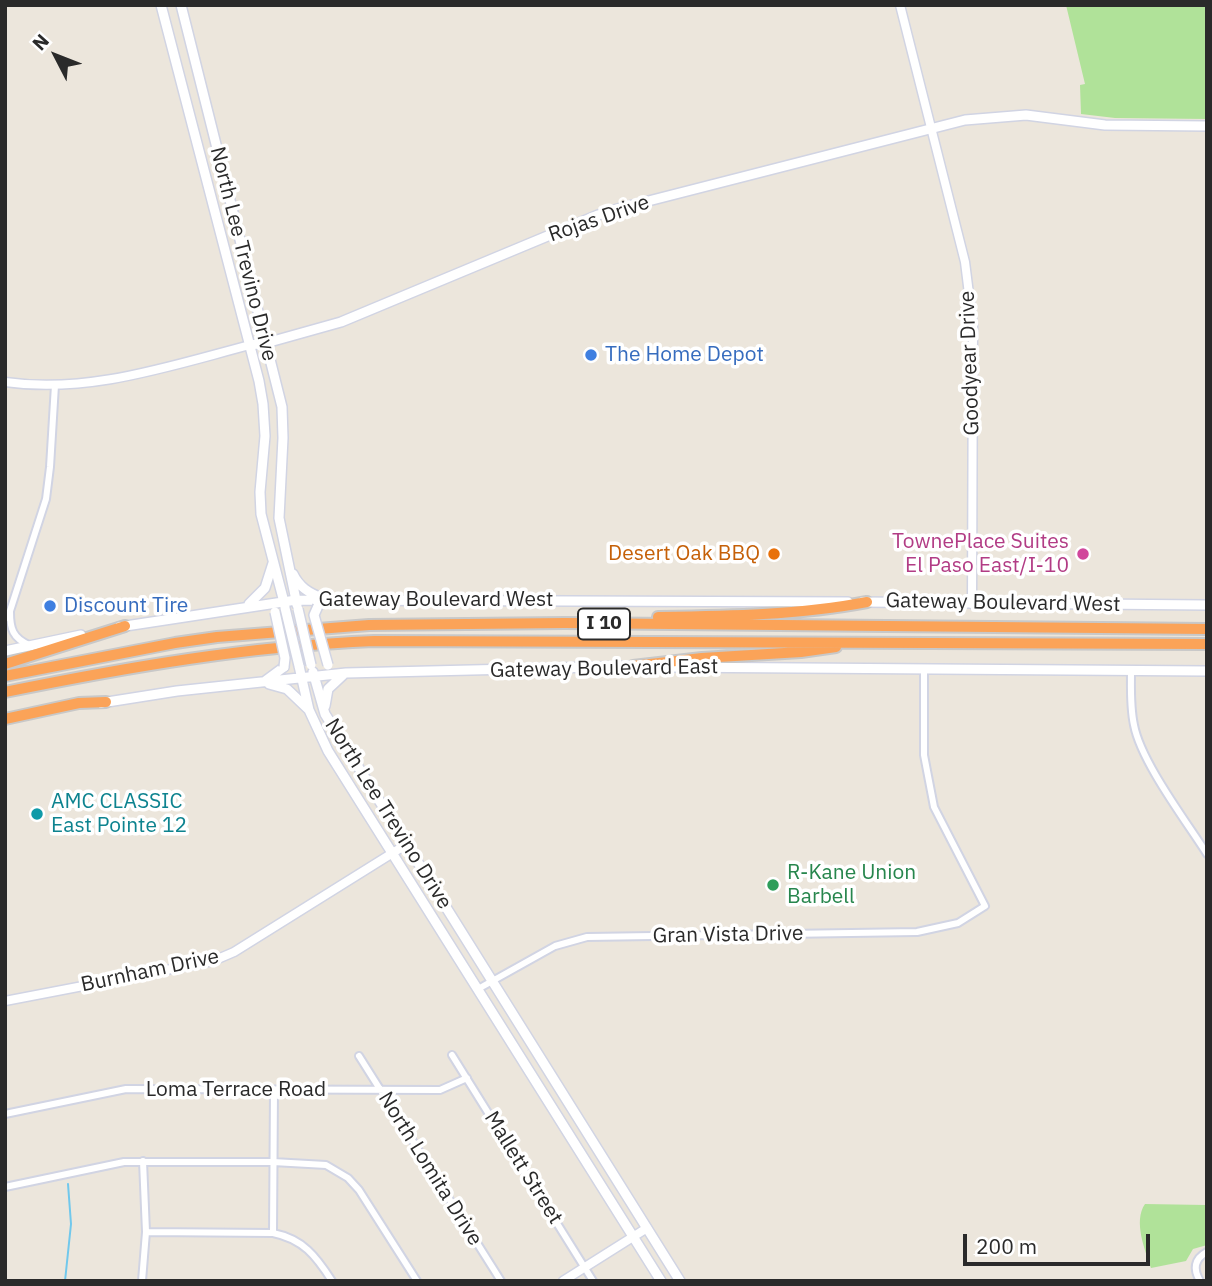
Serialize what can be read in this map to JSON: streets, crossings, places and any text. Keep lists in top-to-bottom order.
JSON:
{
  "streets": {
    "highway": ["I 10"],
    "main road": [
      "Rojas Drive",
      "North Lee Trevino Drive",
      "Gateway Boulevard West",
      "Gateway Boulevard East"
    ],
    "street": [
      "Goodyear Drive",
      "Gran Vista Drive",
      "Burnham Drive",
      "Loma Terrace Road",
      "Mallett Street",
      "North Lomita Drive"
    ]
  },
  "crossings": [
    ["Rojas Drive", "North Lee Trevino Drive"],
    ["Rojas Drive", "Goodyear Drive"],
    ["North Lee Trevino Drive", "Gateway Boulevard West"],
    ["North Lee Trevino Drive", "Gateway Boulevard East"],
    ["North Lee Trevino Drive", "Gran Vista Drive"],
    ["North Lee Trevino Drive", "Burnham Drive"],
    ["Goodyear Drive", "Gateway Boulevard West"],
    ["Gateway Boulevard East", "Gran Vista Drive"],
    ["Loma Terrace Road", "Mallett Street"],
    ["Loma Terrace Road", "North Lomita Drive"]
  ],
  "places": [
    "The Home Depot",
    "Desert Oak BBQ",
    "TownePlace Suites El Paso East/I-10",
    "Discount Tire",
    "AMC CLASSIC East Pointe 12",
    "R-Kane Union Barbell"
  ],
  "scale_bar": "200 m",
  "north": "top left"
}
